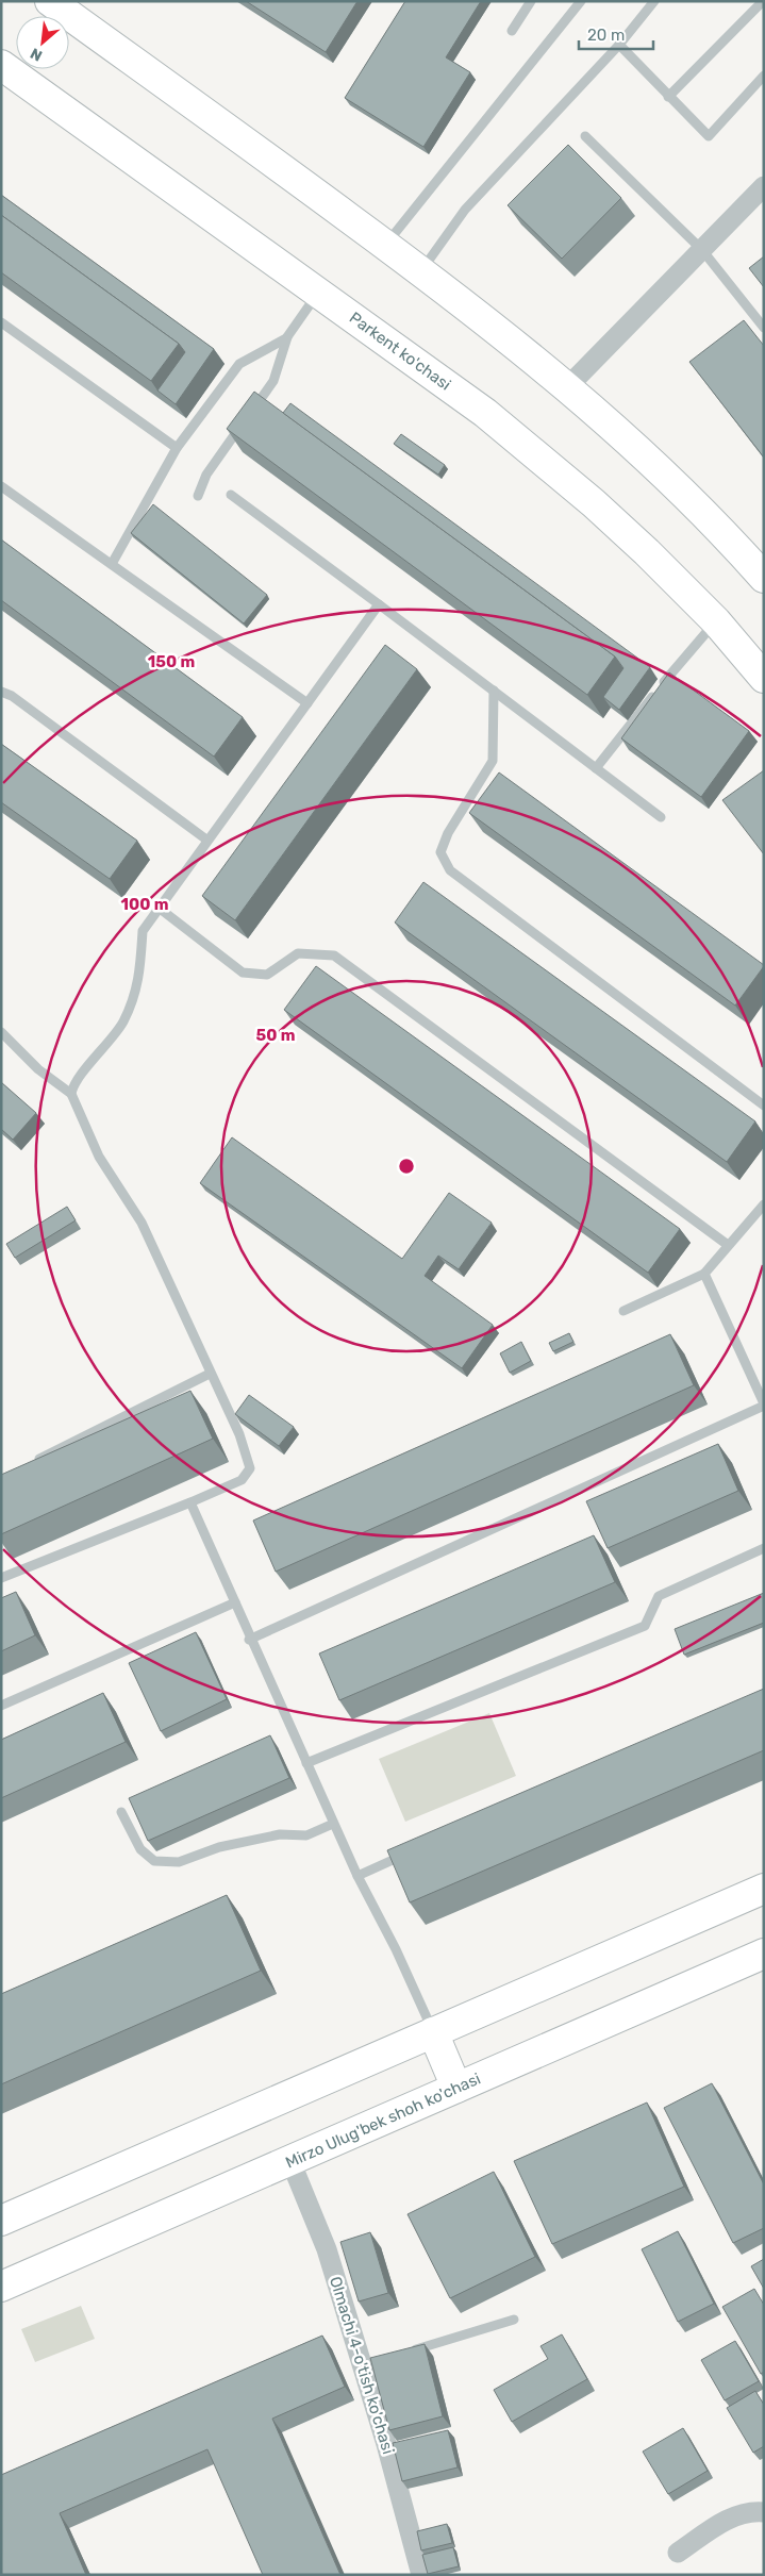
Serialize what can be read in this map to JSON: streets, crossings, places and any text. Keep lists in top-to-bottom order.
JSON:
{
  "streets": {
    "main road": ["Parkent ko'chasi", "Mirzo Ulug'bek shoh ko'chasi"],
    "street": ["Olmachi 4-o'tish ko'chasi"]
  },
  "crossings": [
    ["Mirzo Ulug'bek shoh ko'chasi", "Olmachi 4-o'tish ko'chasi"]
  ],
  "scale_bar": "20 m",
  "north": "bottom left",
  "rings": ["150 m", "100 m", "50 m"]
}
